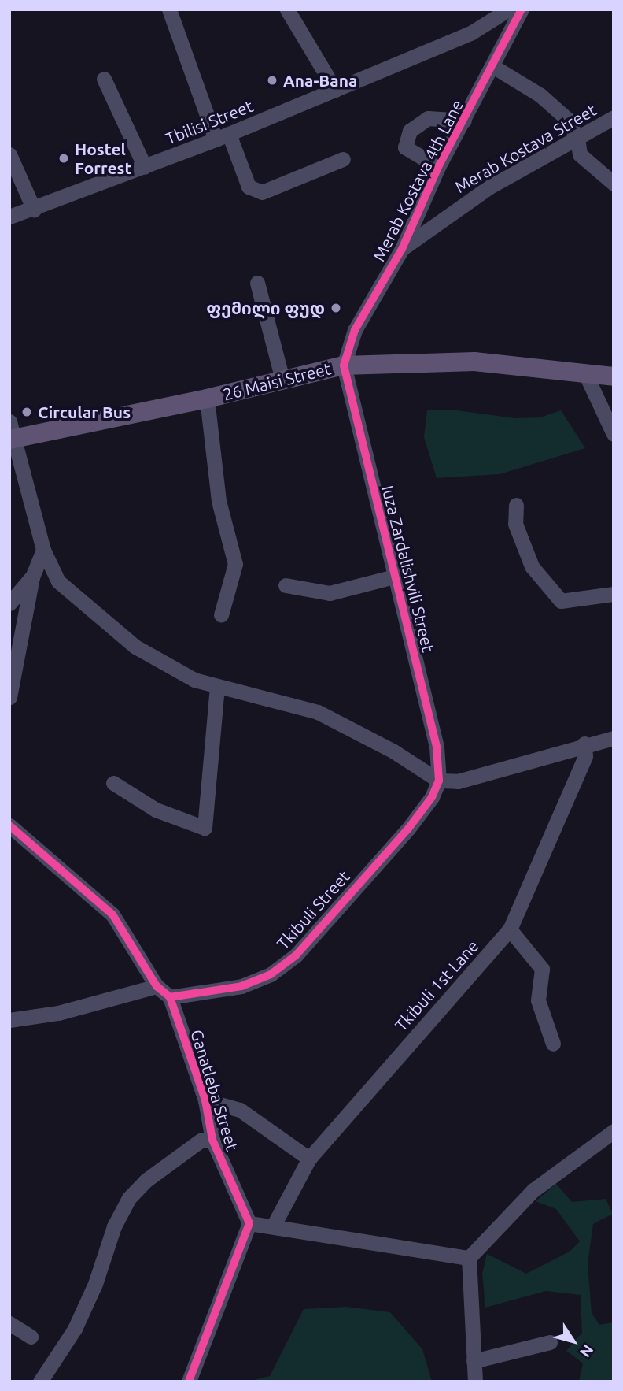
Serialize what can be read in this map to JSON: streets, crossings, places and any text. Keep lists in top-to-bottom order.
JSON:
{
  "streets": {
    "main road": ["26 Maisi Street"],
    "street": [
      "Tbilisi Street",
      "Merab Kostava Street",
      "Merab Kostava 4th Lane",
      "Iuza Zardalishvili Street",
      "Tkibuli Street",
      "Tkibuli 1st Lane",
      "Ganatleba Street"
    ]
  },
  "crossings": [
    ["Merab Kostava Street", "Merab Kostava 4th Lane"],
    ["Merab Kostava 4th Lane", "26 Maisi Street"],
    ["Merab Kostava 4th Lane", "Iuza Zardalishvili Street"],
    ["26 Maisi Street", "Iuza Zardalishvili Street"],
    ["Iuza Zardalishvili Street", "Tkibuli Street"],
    ["Tkibuli Street", "Ganatleba Street"]
  ],
  "places": [
    "Ana-Bana",
    "Hostel Forrest",
    "ფემილი ფუდ",
    "Circular Bus"
  ],
  "north": "bottom right"
}
